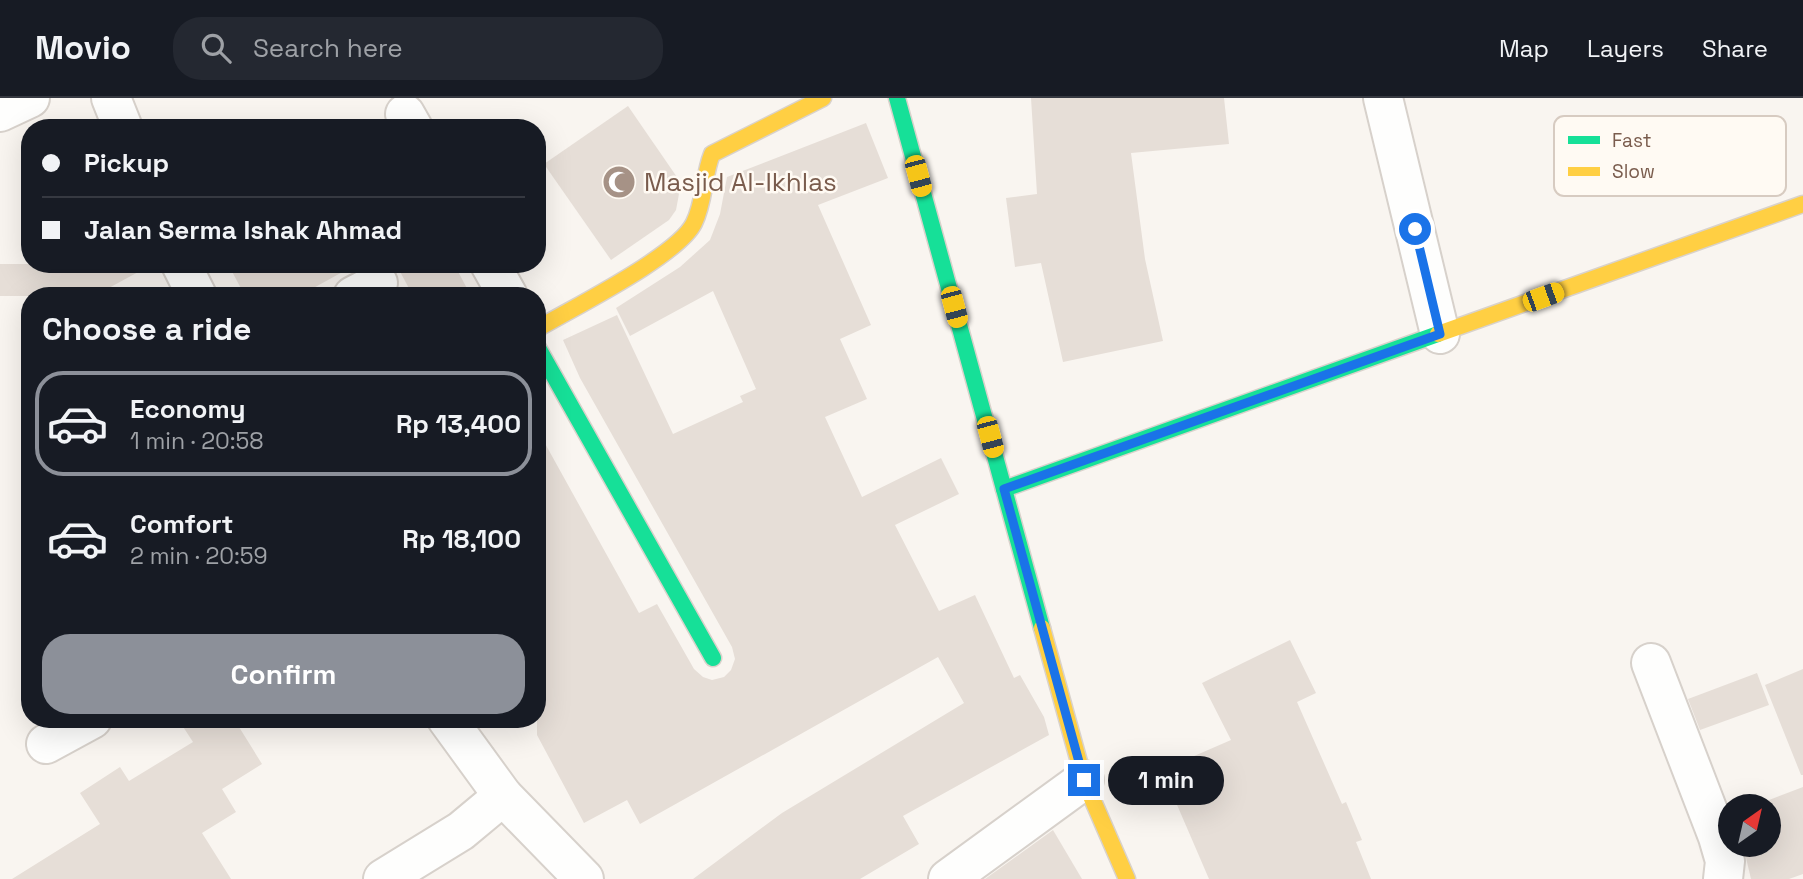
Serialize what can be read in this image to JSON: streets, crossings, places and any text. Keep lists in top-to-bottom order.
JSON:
{
  "places": {
    "mosque": ["Masjid Al-Ikhlas"]
  },
  "legend": ["Fast", "Slow"],
  "north": "top right",
  "page": {
    "header": "Movio",
    "search": "Search here",
    "nav": ["Map", "Layers", "Share"],
    "banner": ["Pickup", "Jalan Serma Ishak Ahmad"],
    "heading": "Choose a ride",
    "list": [
      {
        "name": "Economy",
        "note": "1 min · 20:58",
        "value": "Rp 13,400"
      },
      {
        "name": "Comfort",
        "note": "2 min · 20:59",
        "value": "Rp 18,100"
      }
    ],
    "buttons": "Confirm",
    "bubble": "1 min"
  }
}
